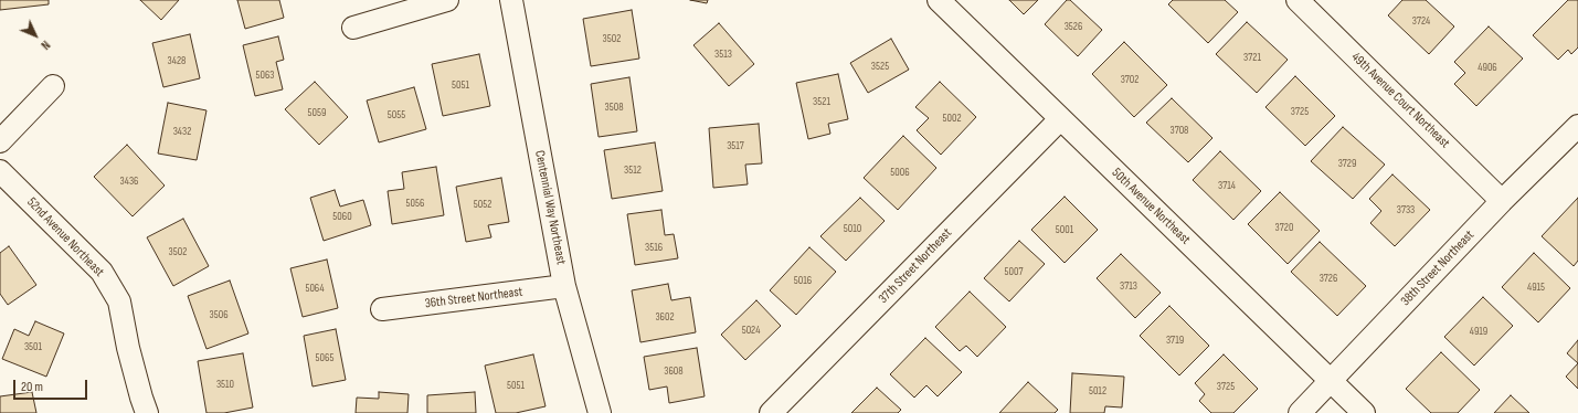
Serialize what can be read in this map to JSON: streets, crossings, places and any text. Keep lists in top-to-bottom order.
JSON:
{
  "streets": {
    "street": [
      "49th Avenue Court Northeast",
      "50th Avenue Northeast",
      "Centennial Way Northeast",
      "52nd Avenue Northeast",
      "37th Street Northeast",
      "38th Street Northeast",
      "36th Street Northeast"
    ]
  },
  "crossings": [
    ["49th Avenue Court Northeast", "38th Street Northeast"],
    ["50th Avenue Northeast", "37th Street Northeast"],
    ["50th Avenue Northeast", "38th Street Northeast"],
    ["Centennial Way Northeast", "36th Street Northeast"]
  ],
  "house_numbers": [
    "3724",
    "3526",
    "3502",
    "3513",
    "3721",
    "3428",
    "3525",
    "4906",
    "5063",
    "3702",
    "5051",
    "3521",
    "3508",
    "3725",
    "5059",
    "5055",
    "5002",
    "3708",
    "3432",
    "3517",
    "3729",
    "3512",
    "5006",
    "3436",
    "3714",
    "5056",
    "5052",
    "3733",
    "5060",
    "3720",
    "5010",
    "5001",
    "3516",
    "3502",
    "5007",
    "3726",
    "5016",
    "3713",
    "4915",
    "5064",
    "3506",
    "3602",
    "5024",
    "4919",
    "3719",
    "3501",
    "5065",
    "3608",
    "3510",
    "5051",
    "3725",
    "5012"
  ],
  "scale_bar": "20 m",
  "north": "bottom right"
}
